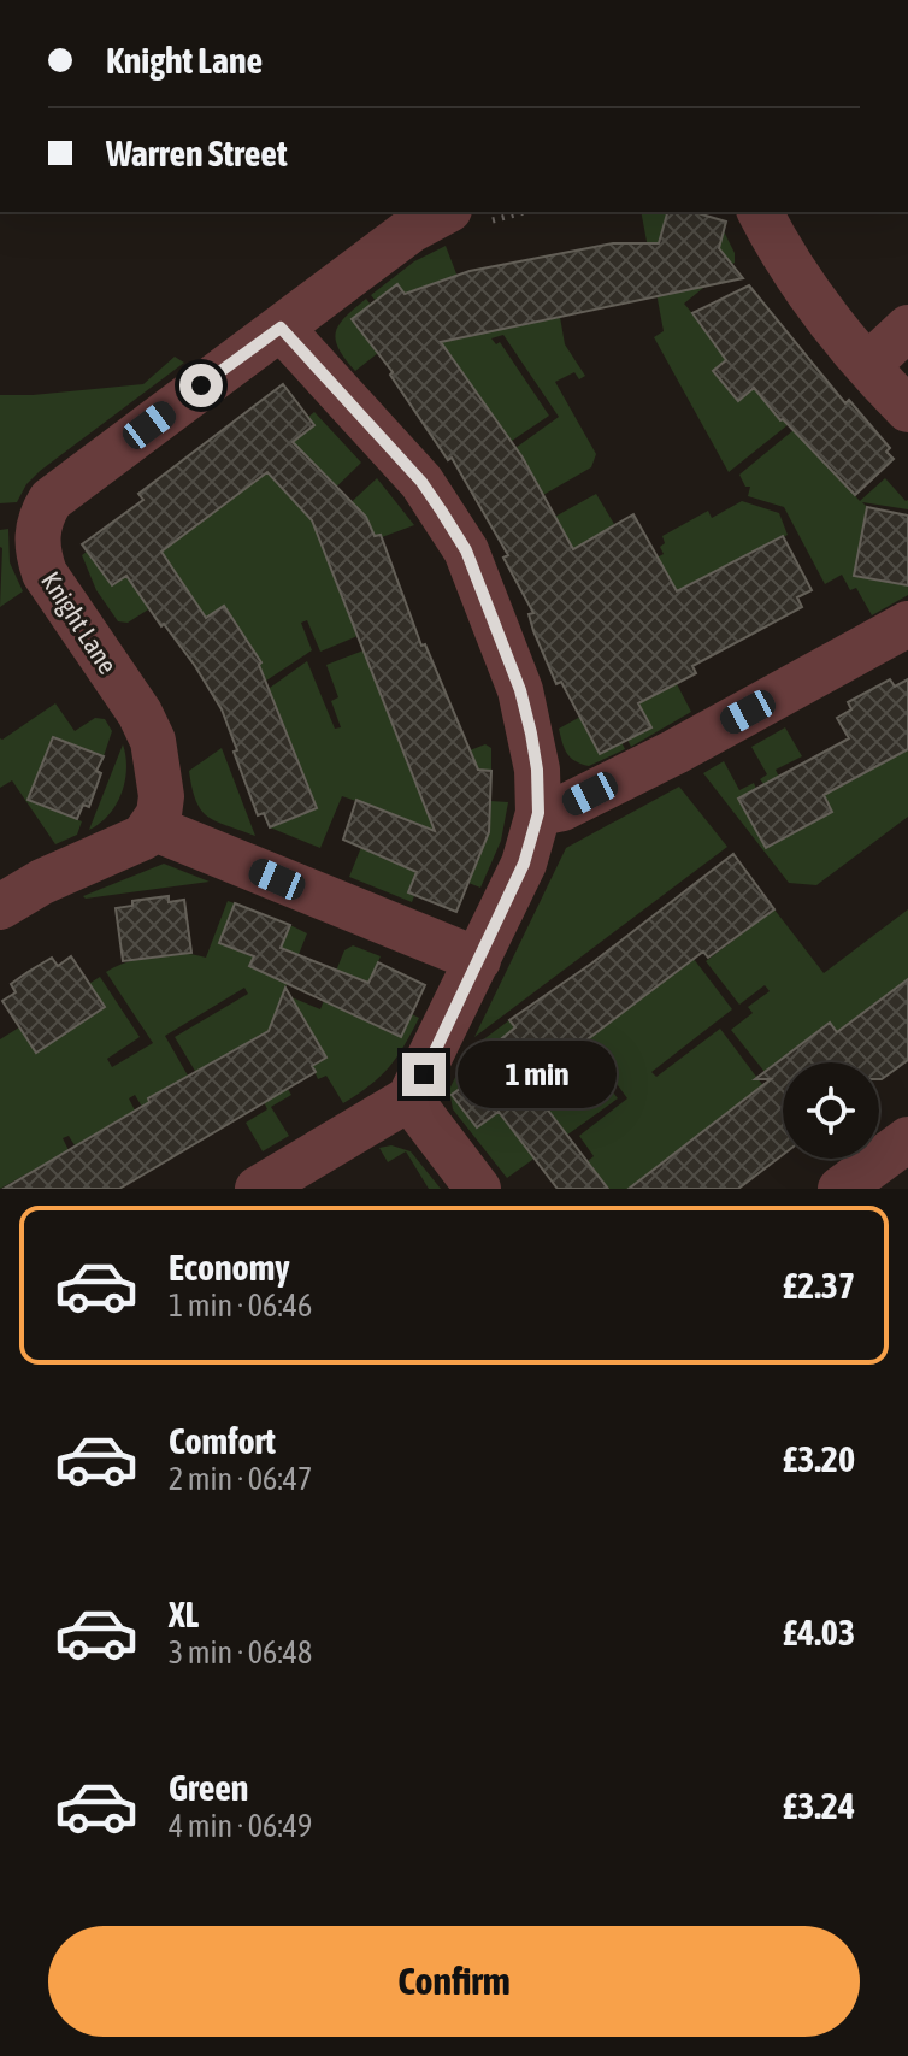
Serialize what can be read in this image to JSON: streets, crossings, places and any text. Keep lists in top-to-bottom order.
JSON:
{
  "streets": {
    "street": ["Knight Lane"]
  },
  "page": {
    "banner": ["Knight Lane", "Warren Street"],
    "bubble": "1 min",
    "list": [
      {
        "name": "Economy",
        "note": "1 min · 06:46",
        "value": "£2.37"
      },
      {
        "name": "Comfort",
        "note": "2 min · 06:47",
        "value": "£3.20"
      },
      {
        "name": "XL",
        "note": "3 min · 06:48",
        "value": "£4.03"
      },
      {
        "name": "Green",
        "note": "4 min · 06:49",
        "value": "£3.24"
      }
    ],
    "buttons": "Confirm"
  }
}
